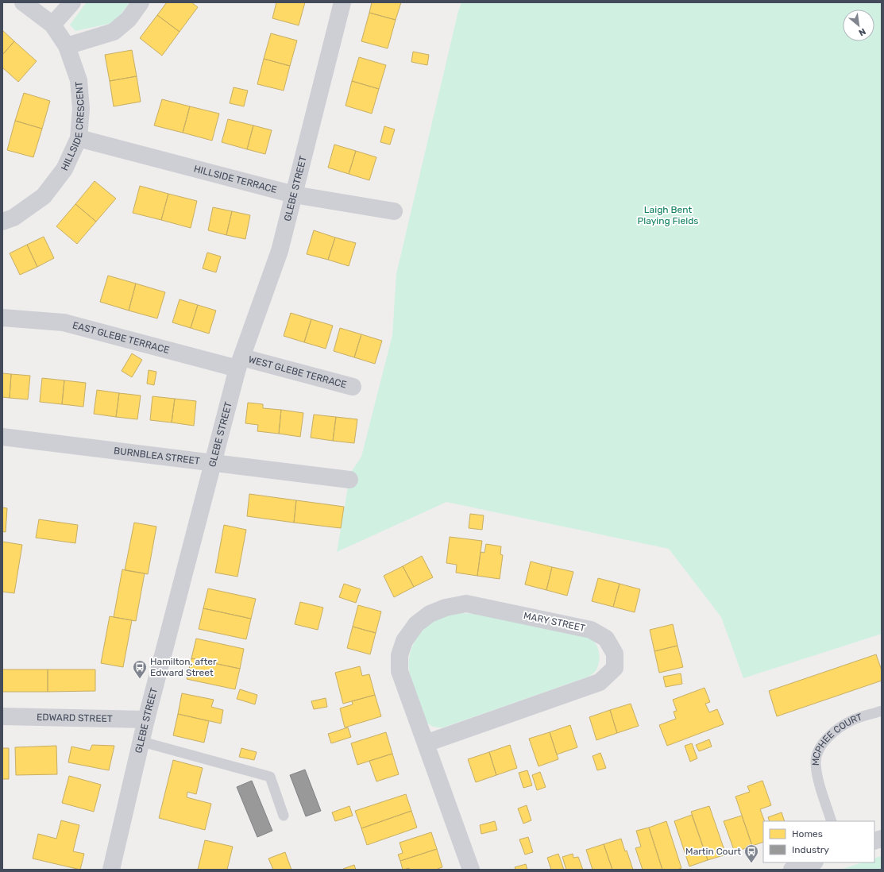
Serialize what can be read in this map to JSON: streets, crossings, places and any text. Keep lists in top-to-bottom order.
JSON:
{
  "streets": {
    "street": [
      "HILLSIDE CRESCENT",
      "HILLSIDE TERRACE",
      "GLEBE STREET",
      "EAST GLEBE TERRACE",
      "WEST GLEBE TERRACE",
      "BURNBLEA STREET",
      "MARY STREET",
      "EDWARD STREET"
    ],
    "lane": ["MCPHEE COURT"]
  },
  "crossings": [
    ["HILLSIDE CRESCENT", "HILLSIDE TERRACE"],
    ["HILLSIDE TERRACE", "GLEBE STREET"],
    ["GLEBE STREET", "EAST GLEBE TERRACE"],
    ["GLEBE STREET", "WEST GLEBE TERRACE"],
    ["GLEBE STREET", "BURNBLEA STREET"],
    ["GLEBE STREET", "EDWARD STREET"],
    ["EAST GLEBE TERRACE", "WEST GLEBE TERRACE"]
  ],
  "parks": ["Laigh Bent Playing Fields"],
  "places": {
    "bus stop": ["Hamilton, after Edward Street", "Martin Court"]
  },
  "legend": ["Homes", "Industry"],
  "north": "bottom right"
}
